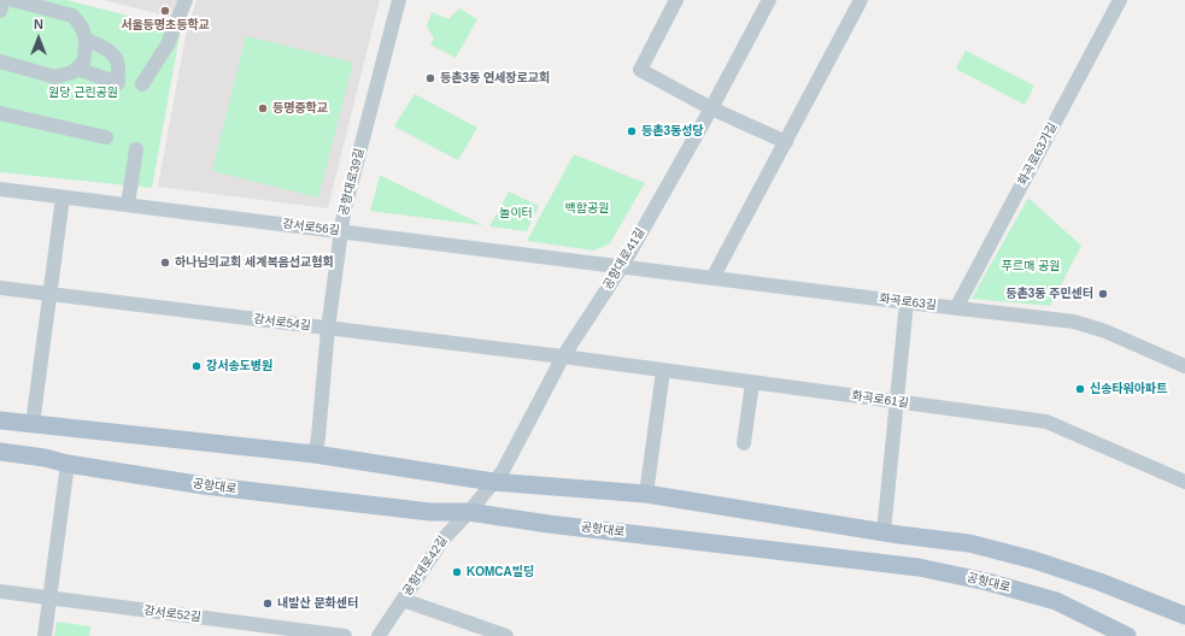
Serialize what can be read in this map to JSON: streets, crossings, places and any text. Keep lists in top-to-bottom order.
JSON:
{
  "streets": {
    "main road": ["공항대로"],
    "street": [
      "화곡로63가길",
      "공항대로39길",
      "강서로56길",
      "공항대로41길",
      "화곡로63길",
      "강서로54길",
      "화곡로61길",
      "공항대로42길",
      "강서로52길"
    ]
  },
  "crossings": [
    ["화곡로63가길", "화곡로63길"],
    ["공항대로39길", "강서로56길"],
    ["공항대로39길", "강서로54길"],
    ["강서로56길", "공항대로41길"],
    ["강서로56길", "화곡로63길"],
    ["공항대로41길", "화곡로63길"],
    ["공항대로41길", "강서로54길"],
    ["공항대로41길", "화곡로61길"],
    ["공항대로41길", "공항대로"],
    ["공항대로41길", "공항대로42길"],
    ["강서로54길", "화곡로61길"],
    ["공항대로", "공항대로42길"]
  ],
  "parks": [
    "원당 근린공원",
    "백합공원",
    "놀이터",
    "푸르매 공원"
  ],
  "places": [
    "서울등명초등학교",
    "등촌3동 연세장로교회",
    "등명중학교",
    "등촌3동성당",
    "하나님의교회 세계복음선교협회",
    "등촌3동 주민센터",
    "강서송도병원",
    "신송타워아파트",
    "KOMCA빌딩",
    "내발산 문화센터"
  ],
  "north": "top"
}
